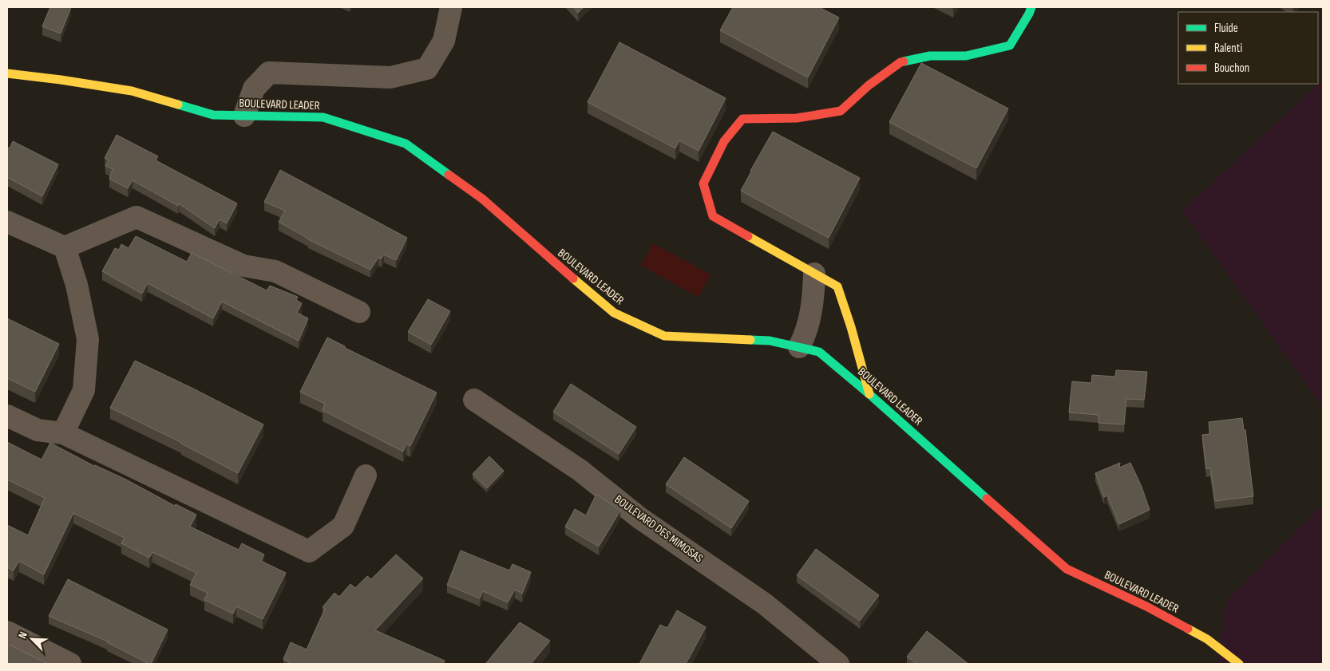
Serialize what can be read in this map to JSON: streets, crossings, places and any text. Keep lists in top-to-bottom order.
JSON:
{
  "streets": {
    "street": ["BOULEVARD LEADER", "BOULEVARD DES MIMOSAS"]
  },
  "legend": ["Fluide", "Ralenti", "Bouchon"],
  "north": "top left"
}
